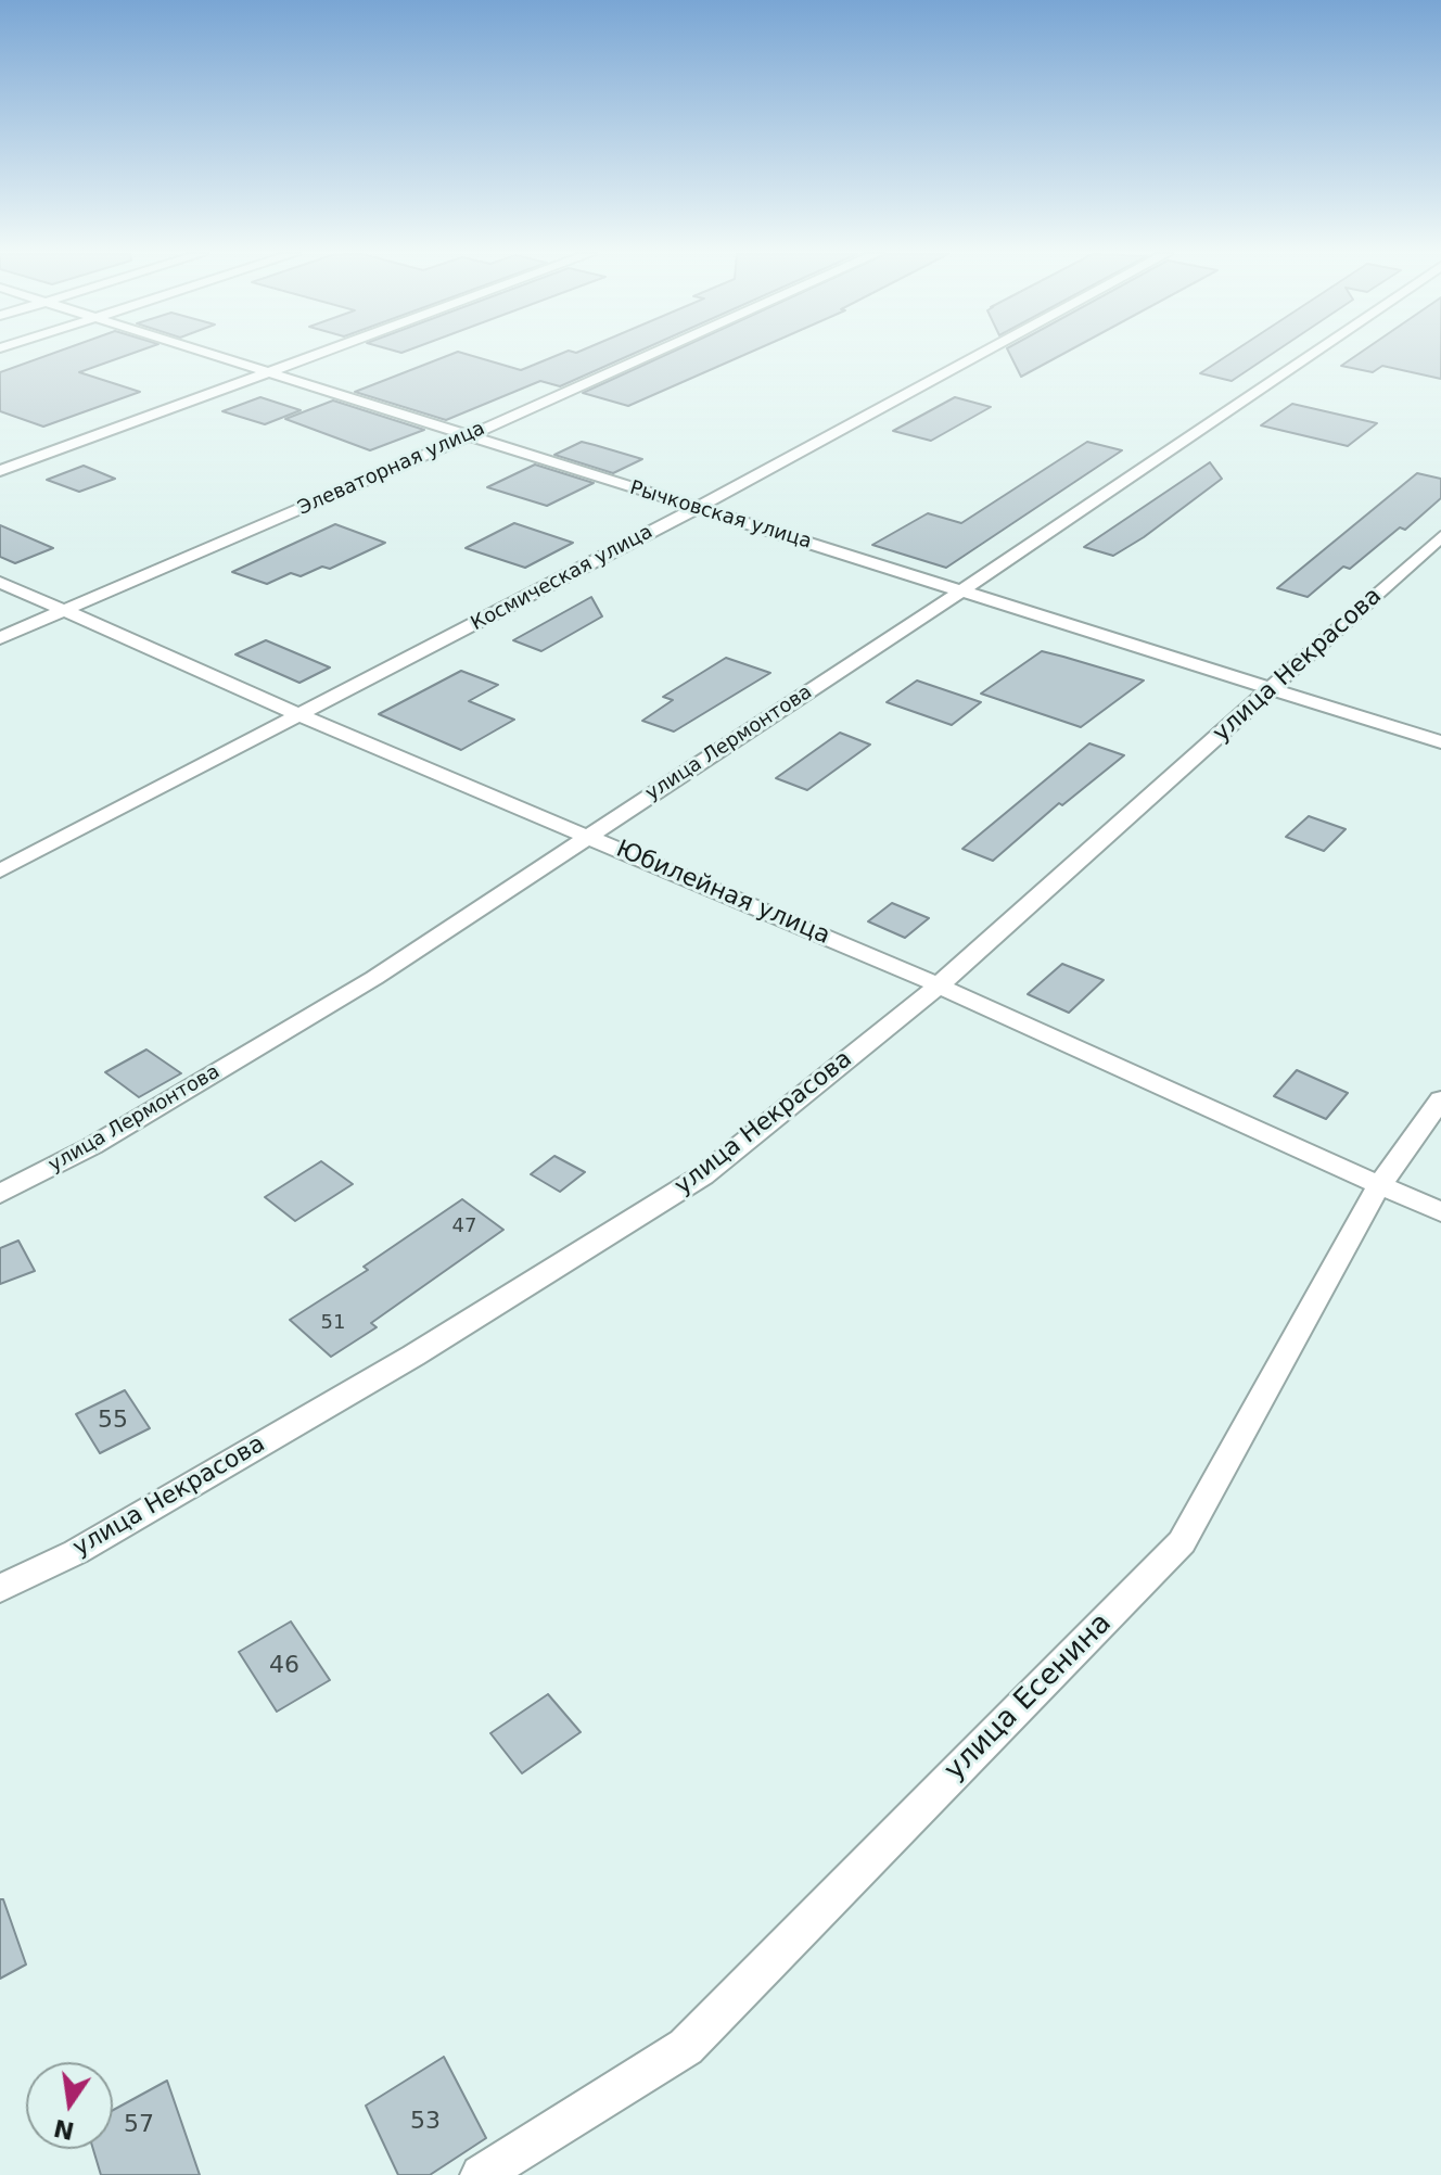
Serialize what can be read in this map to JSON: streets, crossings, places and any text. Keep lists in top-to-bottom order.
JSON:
{
  "streets": {
    "street": [
      "Элеваторная улица",
      "Рычковская улица",
      "Космическая улица",
      "улица Некрасова",
      "улица Лермонтова",
      "Юбилейная улица",
      "улица Есенина"
    ]
  },
  "crossings": [
    ["Элеваторная улица", "Рычковская улица"],
    ["Элеваторная улица", "Юбилейная улица"],
    ["Рычковская улица", "Космическая улица"],
    ["Рычковская улица", "улица Некрасова"],
    ["Рычковская улица", "улица Лермонтова"],
    ["Космическая улица", "Юбилейная улица"],
    ["улица Некрасова", "Юбилейная улица"],
    ["улица Лермонтова", "Юбилейная улица"],
    ["Юбилейная улица", "улица Есенина"]
  ],
  "house_numbers": [
    "47",
    "51",
    "55",
    "46",
    "53",
    "57"
  ],
  "north": "bottom"
}
